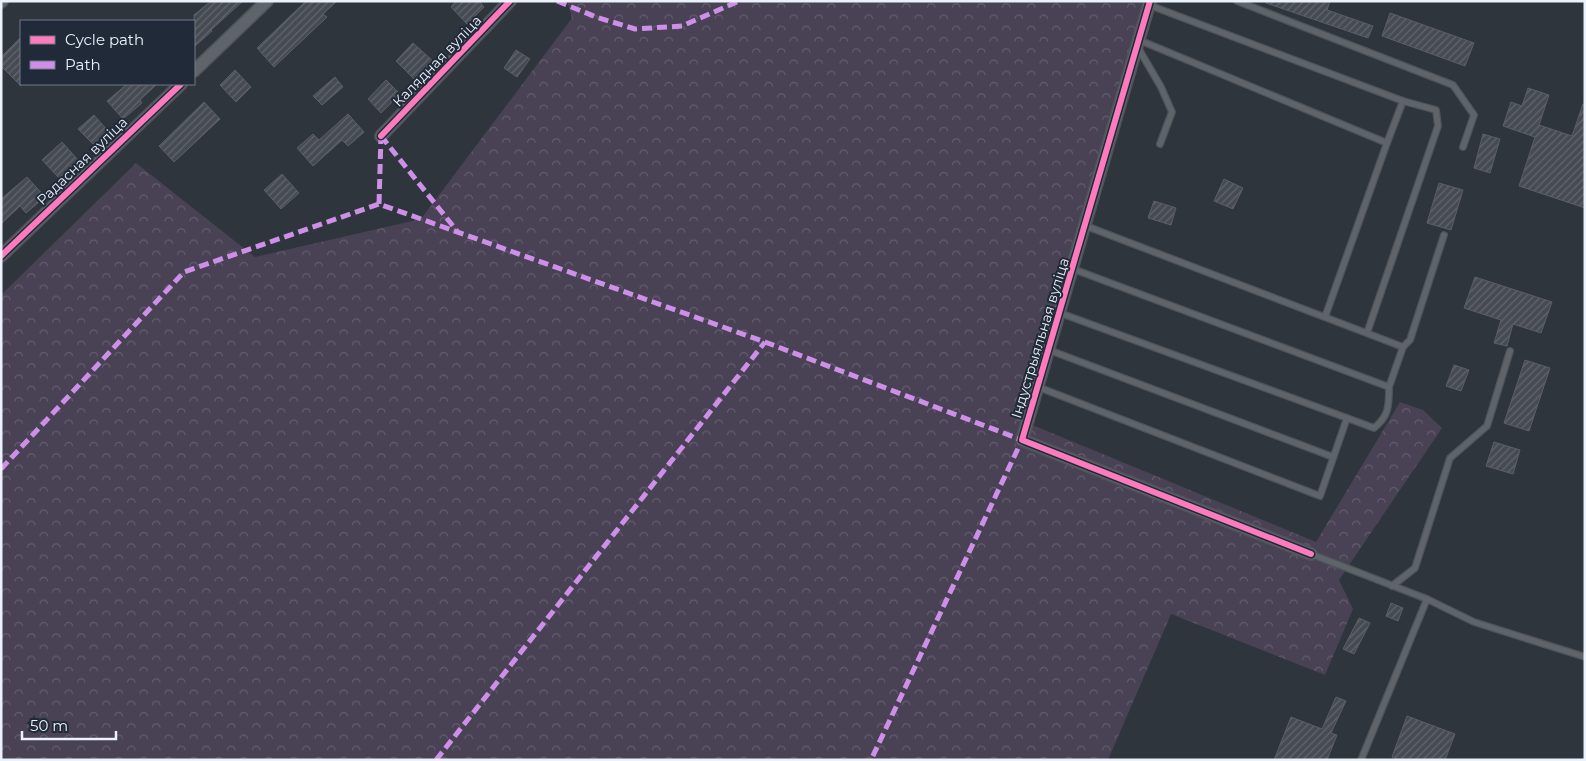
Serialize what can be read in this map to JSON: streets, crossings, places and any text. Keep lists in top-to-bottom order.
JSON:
{
  "streets": {
    "street": ["Калядная вуліца", "Радасная вуліца", "Індустрыяльная вуліца"]
  },
  "legend": ["Cycle path", "Path"],
  "scale_bar": "50 m"
}
